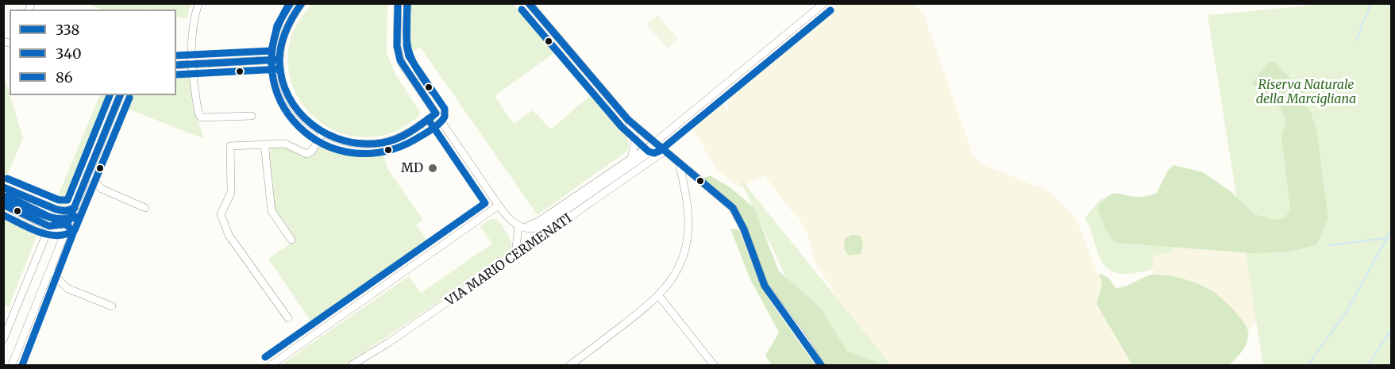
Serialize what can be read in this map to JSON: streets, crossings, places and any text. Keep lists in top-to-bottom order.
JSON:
{
  "streets": {
    "street": ["VIA MARIO CERMENATI"]
  },
  "parks": ["Riserva Naturale della Marcigliana"],
  "places": ["MD"],
  "lines": ["transit line 338", "transit line 340", "transit line 86"],
  "legend": ["338", "340", "86"]
}
